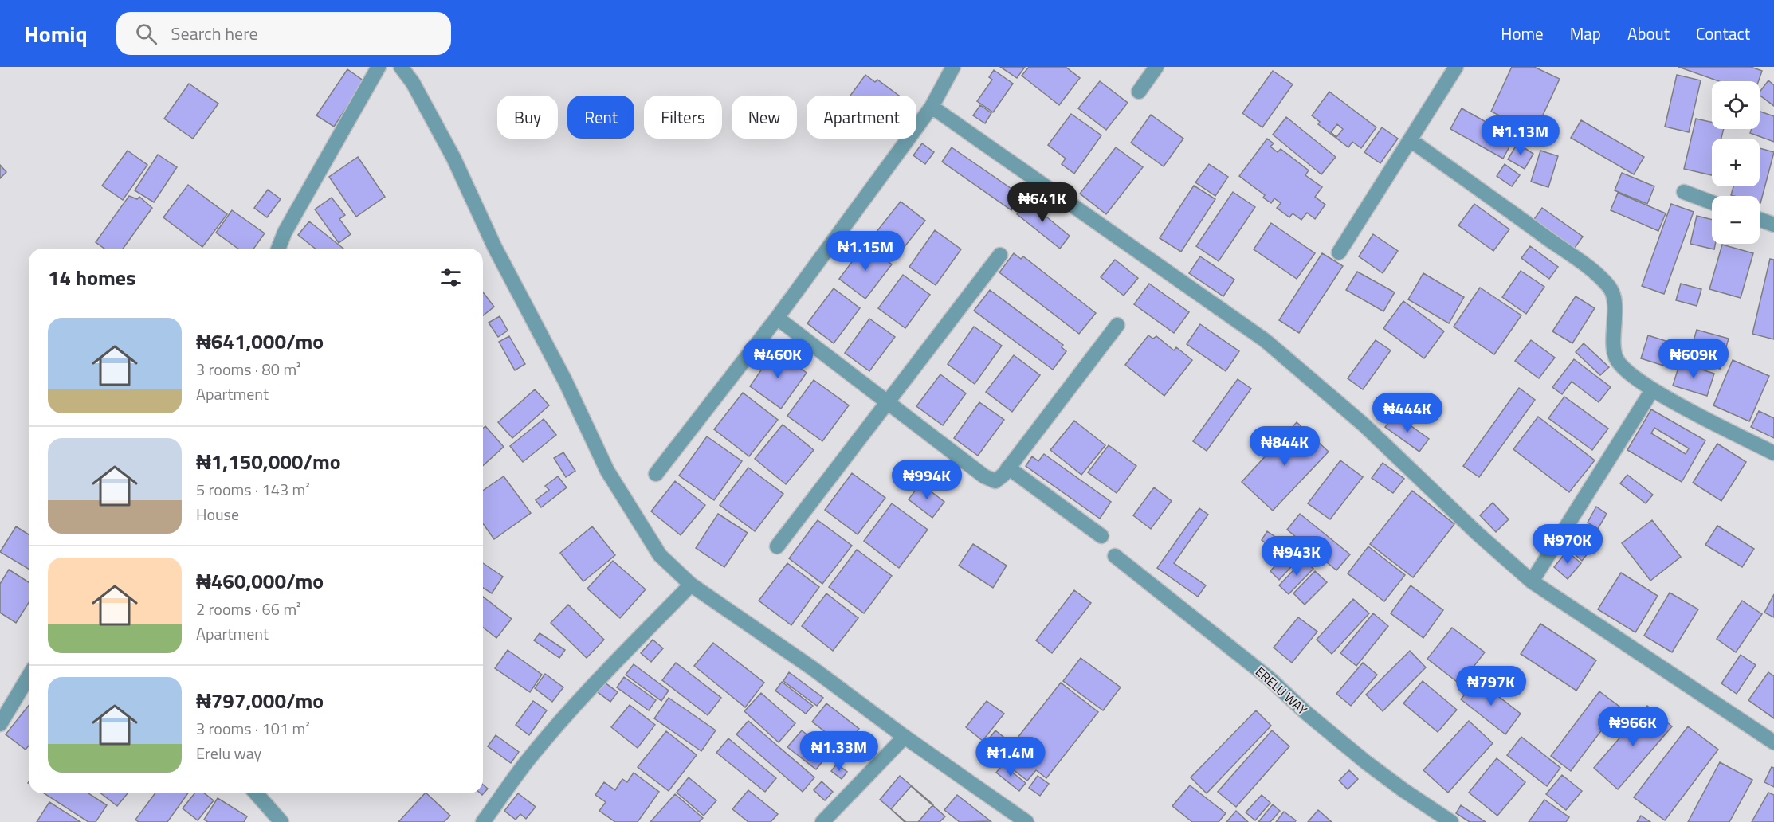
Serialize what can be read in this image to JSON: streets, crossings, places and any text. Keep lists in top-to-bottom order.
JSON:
{
  "streets": {
    "street": ["ERELU WAY"]
  },
  "page": {
    "header": "Homiq",
    "search": "Search here",
    "nav": [
      "Home",
      "Map",
      "About",
      "Contact"
    ],
    "map_buttons": ["+", "−"],
    "chip": [
      "Buy",
      "Rent",
      "Filters",
      "New",
      "Apartment"
    ],
    "price": [
      "₦1.13M",
      "₦641K",
      "₦1.15M",
      "₦460K",
      "₦609K",
      "₦444K",
      "₦844K",
      "₦994K",
      "₦970K",
      "₦943K",
      "₦797K",
      "₦966K",
      "₦1.33M",
      "₦1.4M"
    ],
    "heading": "14 homes",
    "list": [
      {
        "name": "₦641,000/mo",
        "note": "3 rooms · 80 m² · Apartment"
      },
      {
        "name": "₦1,150,000/mo",
        "note": "5 rooms · 143 m² · House"
      },
      {
        "name": "₦460,000/mo",
        "note": "2 rooms · 66 m² · Apartment"
      },
      {
        "name": "₦797,000/mo",
        "note": "3 rooms · 101 m² · Erelu way"
      }
    ]
  }
}
